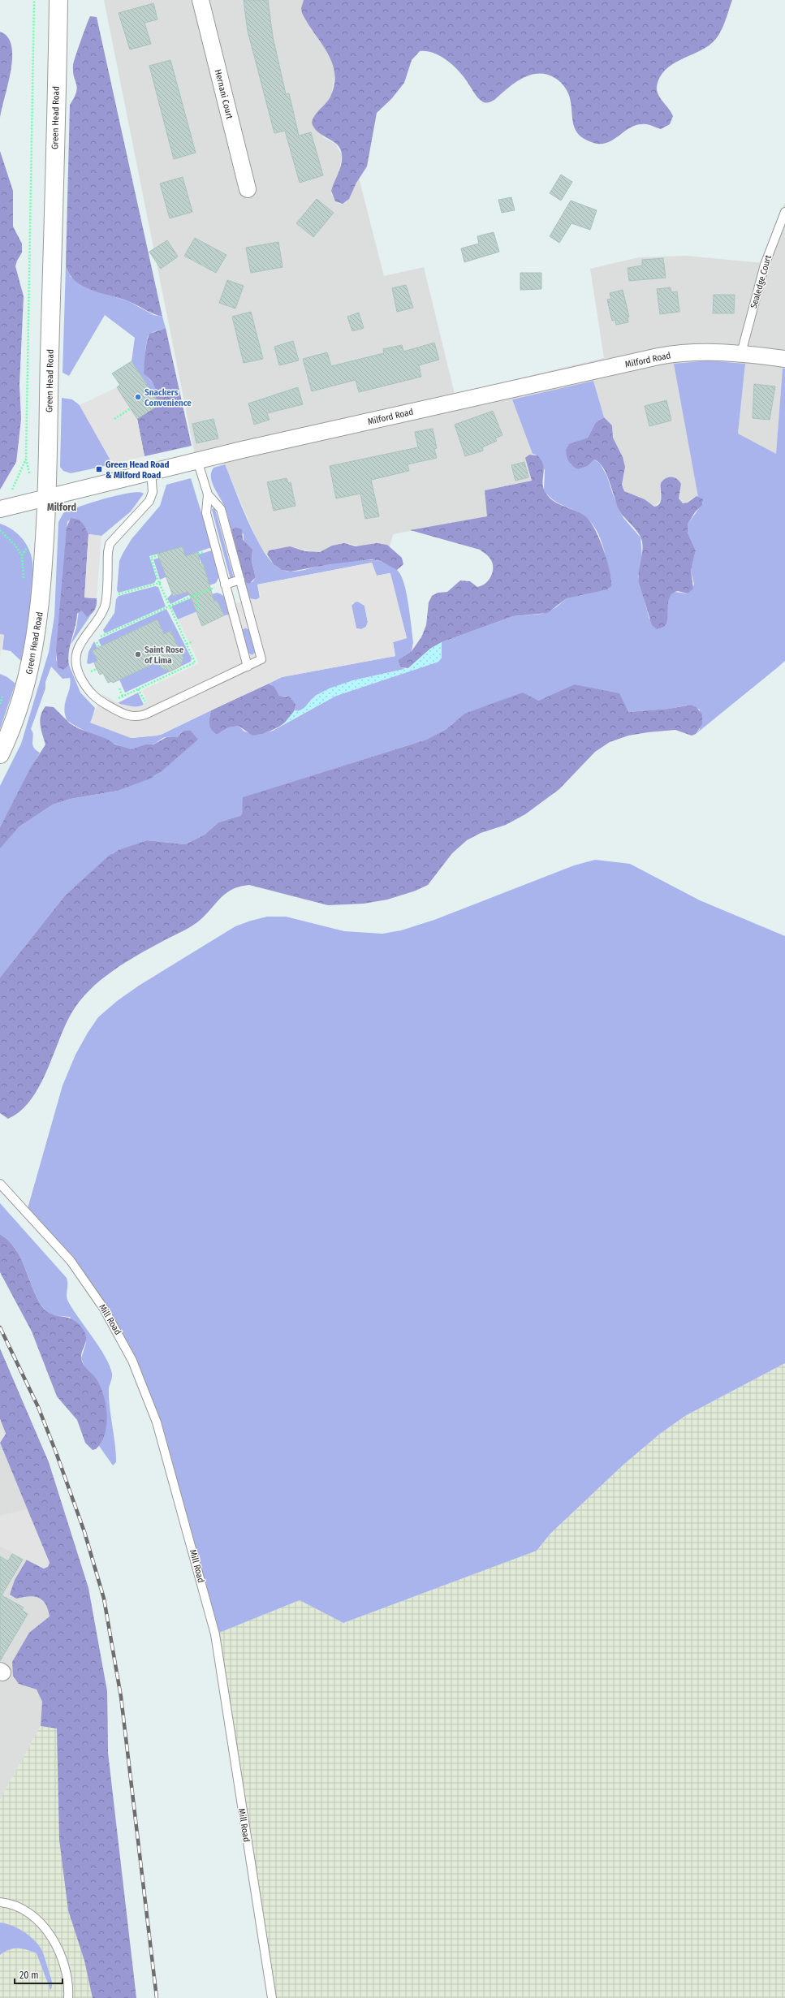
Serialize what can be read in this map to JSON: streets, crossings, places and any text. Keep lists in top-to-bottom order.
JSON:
{
  "streets": {
    "street": ["Hernani Court", "Green Head Road", "Milford Road"],
    "lane": ["Sealedge Court", "Mill Road"]
  },
  "crossings": [
    ["Green Head Road", "Milford Road"],
    ["Sealedge Court", "Milford Road"]
  ],
  "districts": ["Milford"],
  "places": {
    "other": ["Snackers Convenience", "Saint Rose of Lima"],
    "transit": ["Green Head Road & Milford Road"]
  },
  "scale_bar": "20 m"
}
